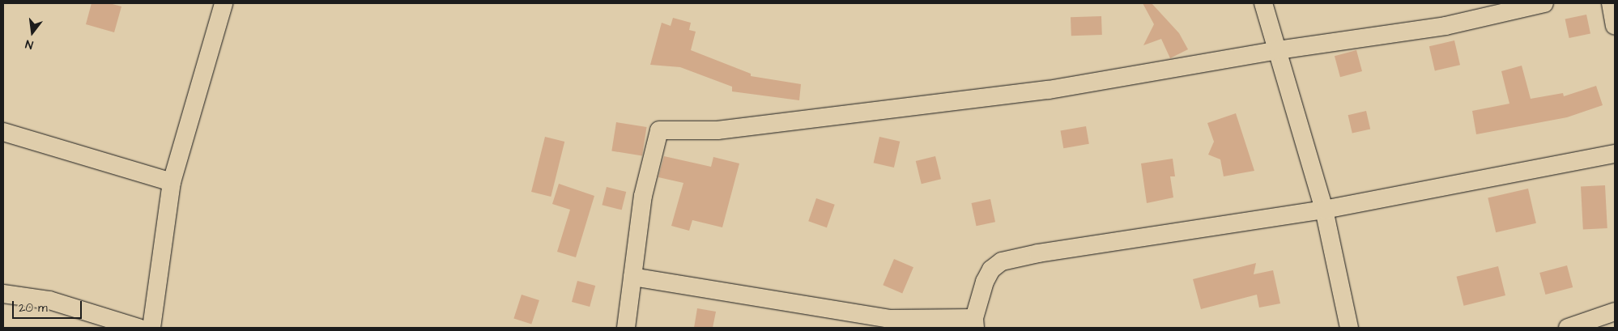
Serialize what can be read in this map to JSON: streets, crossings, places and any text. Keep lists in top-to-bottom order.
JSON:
{
  "scale_bar": "20 m",
  "north": "bottom"
}
